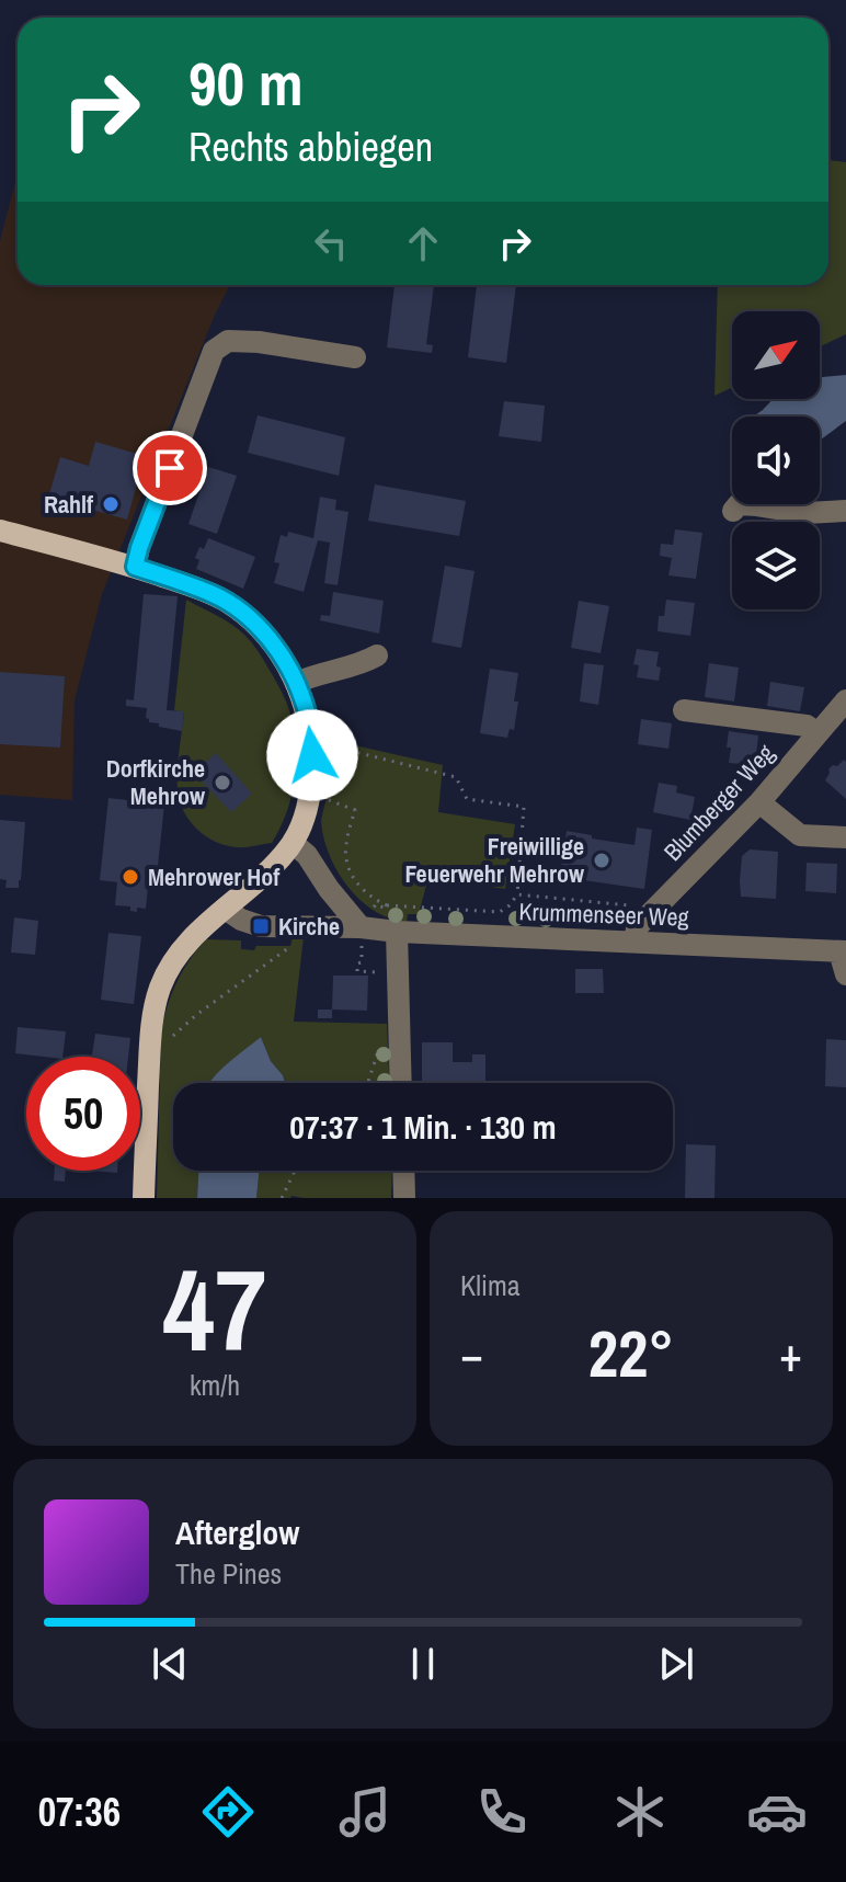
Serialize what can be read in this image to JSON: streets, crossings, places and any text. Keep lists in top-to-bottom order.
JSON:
{
  "streets": {
    "street": ["Blumberger Weg", "Krummenseer Weg"]
  },
  "crossings": [
    ["Blumberger Weg", "Krummenseer Weg"]
  ],
  "places": {
    "other": [
      "Rahlf",
      "Dorfkirche Mehrow",
      "Freiwillige Feuerwehr Mehrow",
      "Mehrower Hof"
    ],
    "transit": ["Kirche"]
  },
  "north": "top right",
  "page": {
    "turn": ["90 m", "Rechts abbiegen"],
    "limit": "50",
    "trip": "07:37 · 1 Min. · 130 m",
    "tile": [
      ["47", "km/h"],
      "Klima"
    ],
    "heat": ["−", "22°", "+"],
    "song": ["Afterglow", "The Pines"],
    "tabs": "07:36"
  }
}
